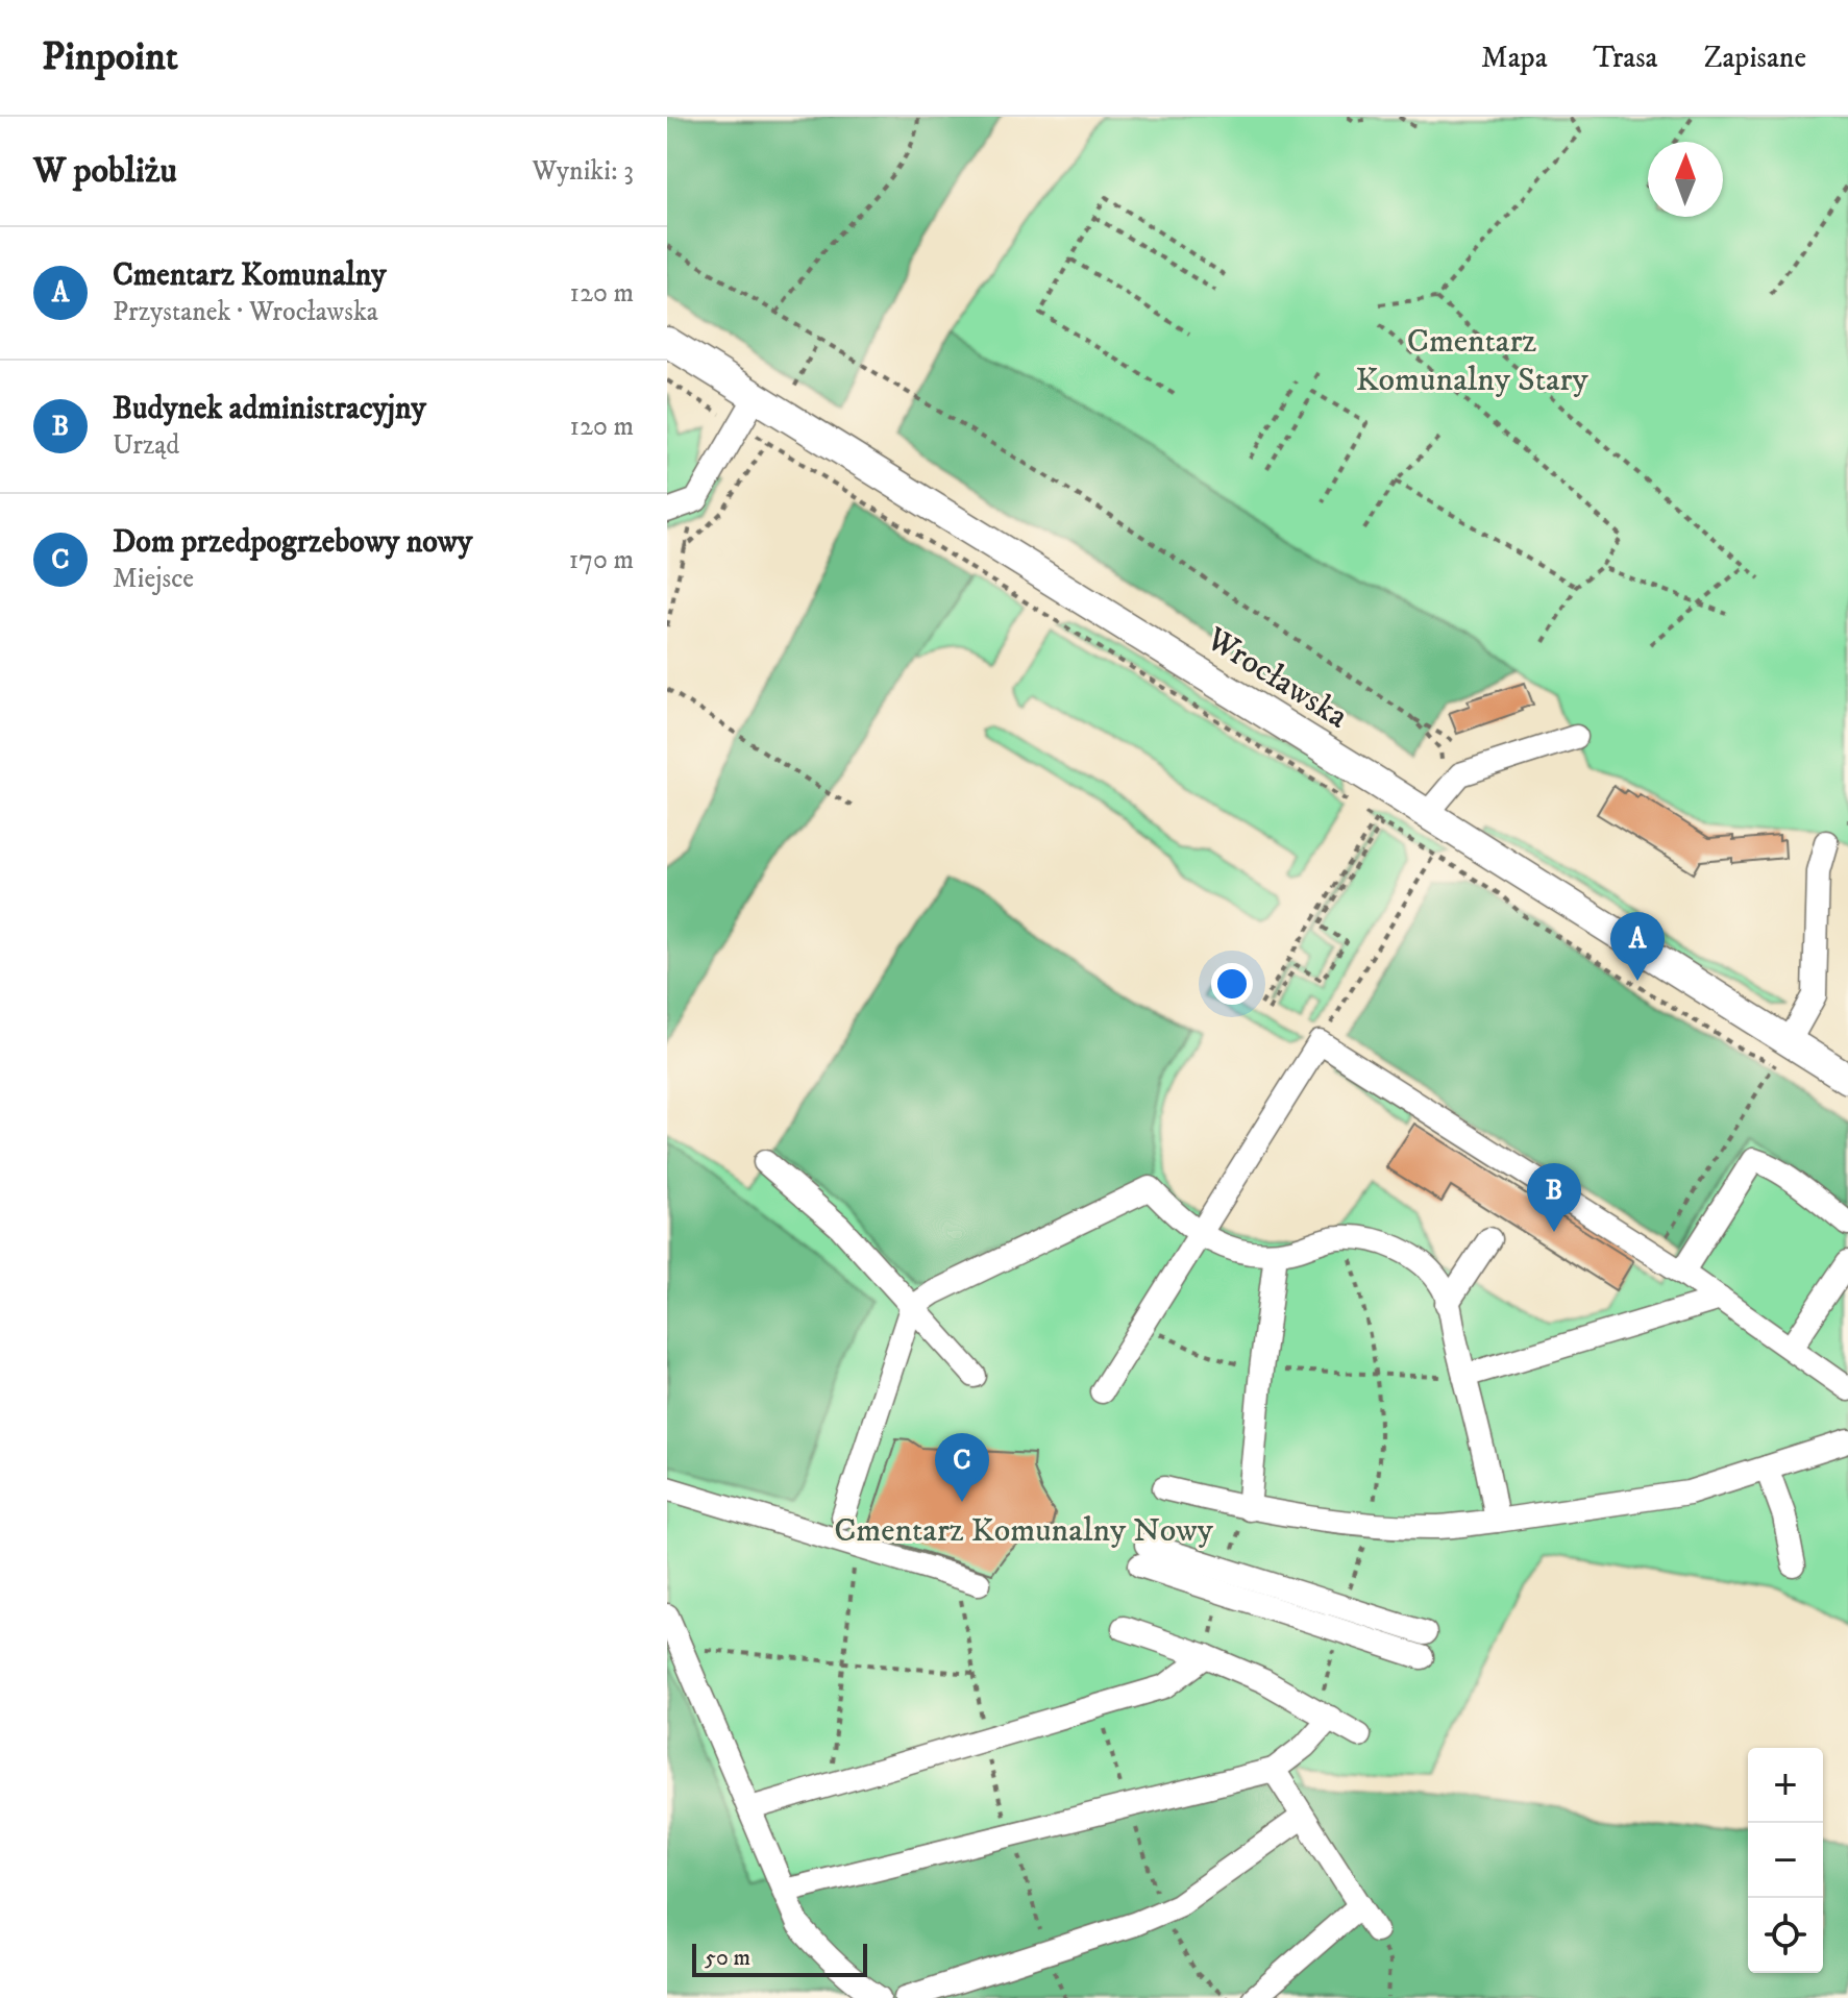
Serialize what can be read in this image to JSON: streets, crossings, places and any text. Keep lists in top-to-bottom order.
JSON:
{
  "streets": {
    "main road": ["Wrocławska"]
  },
  "parks": ["Cmentarz Komunalny Stary", "Cmentarz Komunalny Nowy"],
  "scale_bar": "50 m",
  "north": "top",
  "page": {
    "header": "Pinpoint",
    "nav": ["Mapa", "Trasa", "Zapisane"],
    "heading": ["W pobliżu", "Wyniki: 3"],
    "list": [
      {
        "mark": "A",
        "name": "Cmentarz Komunalny",
        "note": "Przystanek · Wrocławska",
        "value": "120 m"
      },
      {
        "mark": "B",
        "name": "Budynek administracyjny",
        "note": "Urząd",
        "value": "120 m"
      },
      {
        "mark": "C",
        "name": "Dom przedpogrzebowy nowy",
        "note": "Miejsce",
        "value": "170 m"
      }
    ],
    "pins": ["A", "B", "C"],
    "map_buttons": ["+", "−"],
    "scale": "50 m"
  }
}
